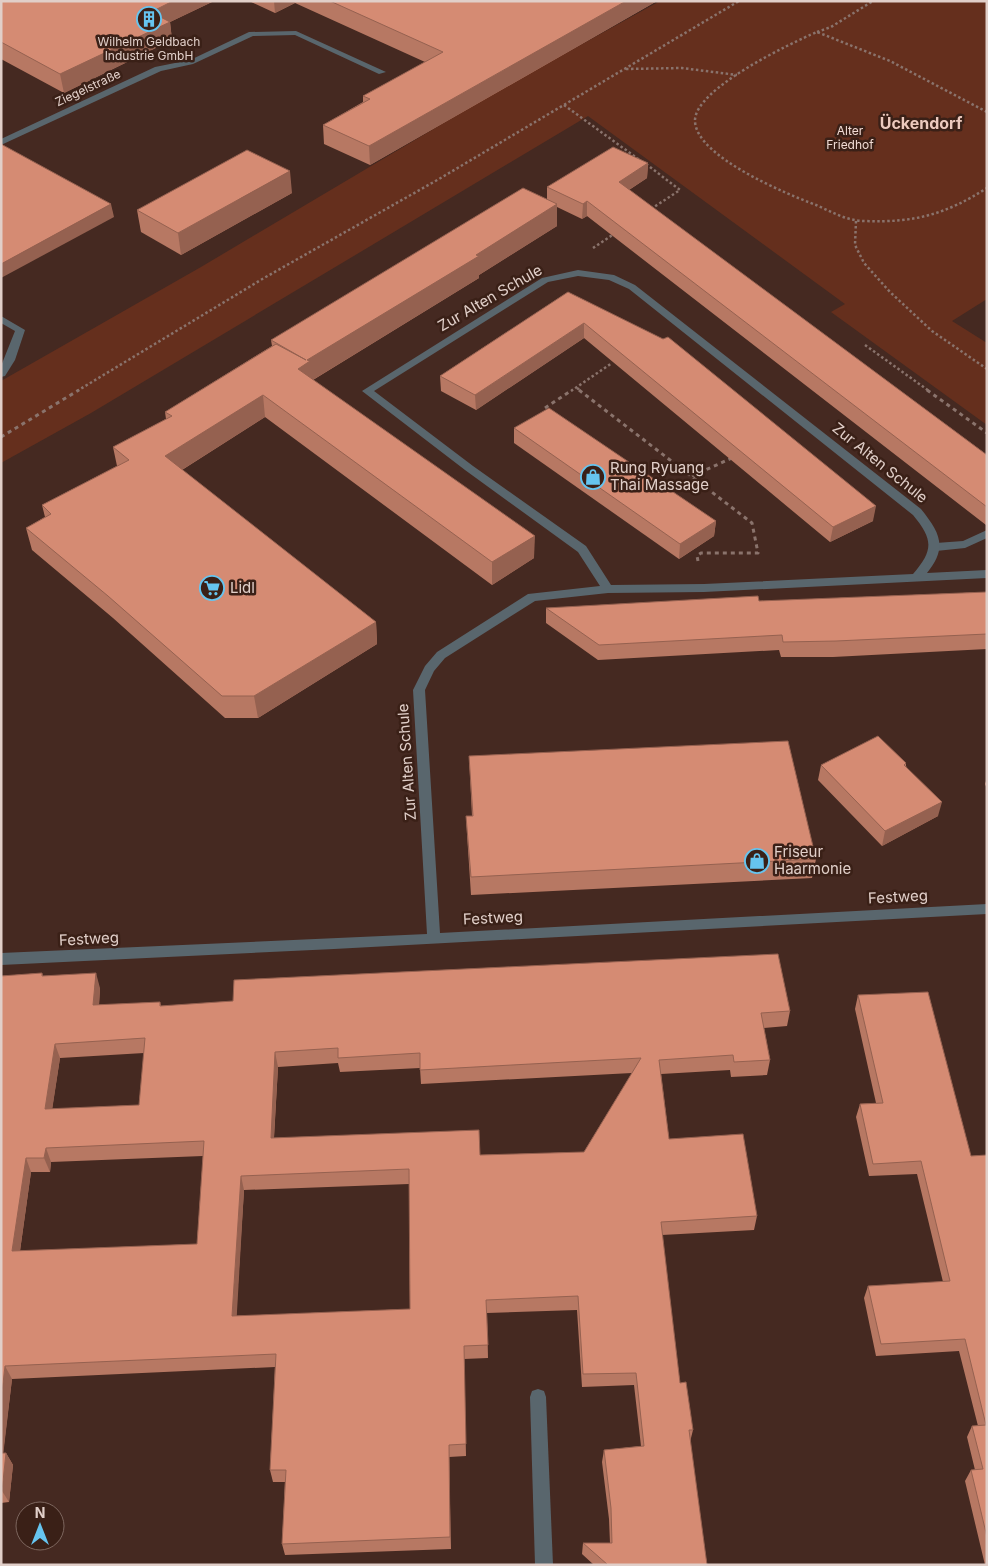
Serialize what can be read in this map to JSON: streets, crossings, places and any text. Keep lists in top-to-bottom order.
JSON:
{
  "streets": {
    "street": ["Ziegelstraße", "Zur Alten Schule", "Festweg"]
  },
  "crossings": [
    ["Zur Alten Schule", "Festweg"]
  ],
  "districts": ["Ückendorf"],
  "parks": ["Alter Friedhof"],
  "places": {
    "building": ["Wilhelm Geldbach Industrie GmbH"],
    "shop": ["Rung Ryuang Thai Massage", "Friseur Haarmonie"],
    "supermarket": ["Lidl"]
  },
  "north": "top"
}
